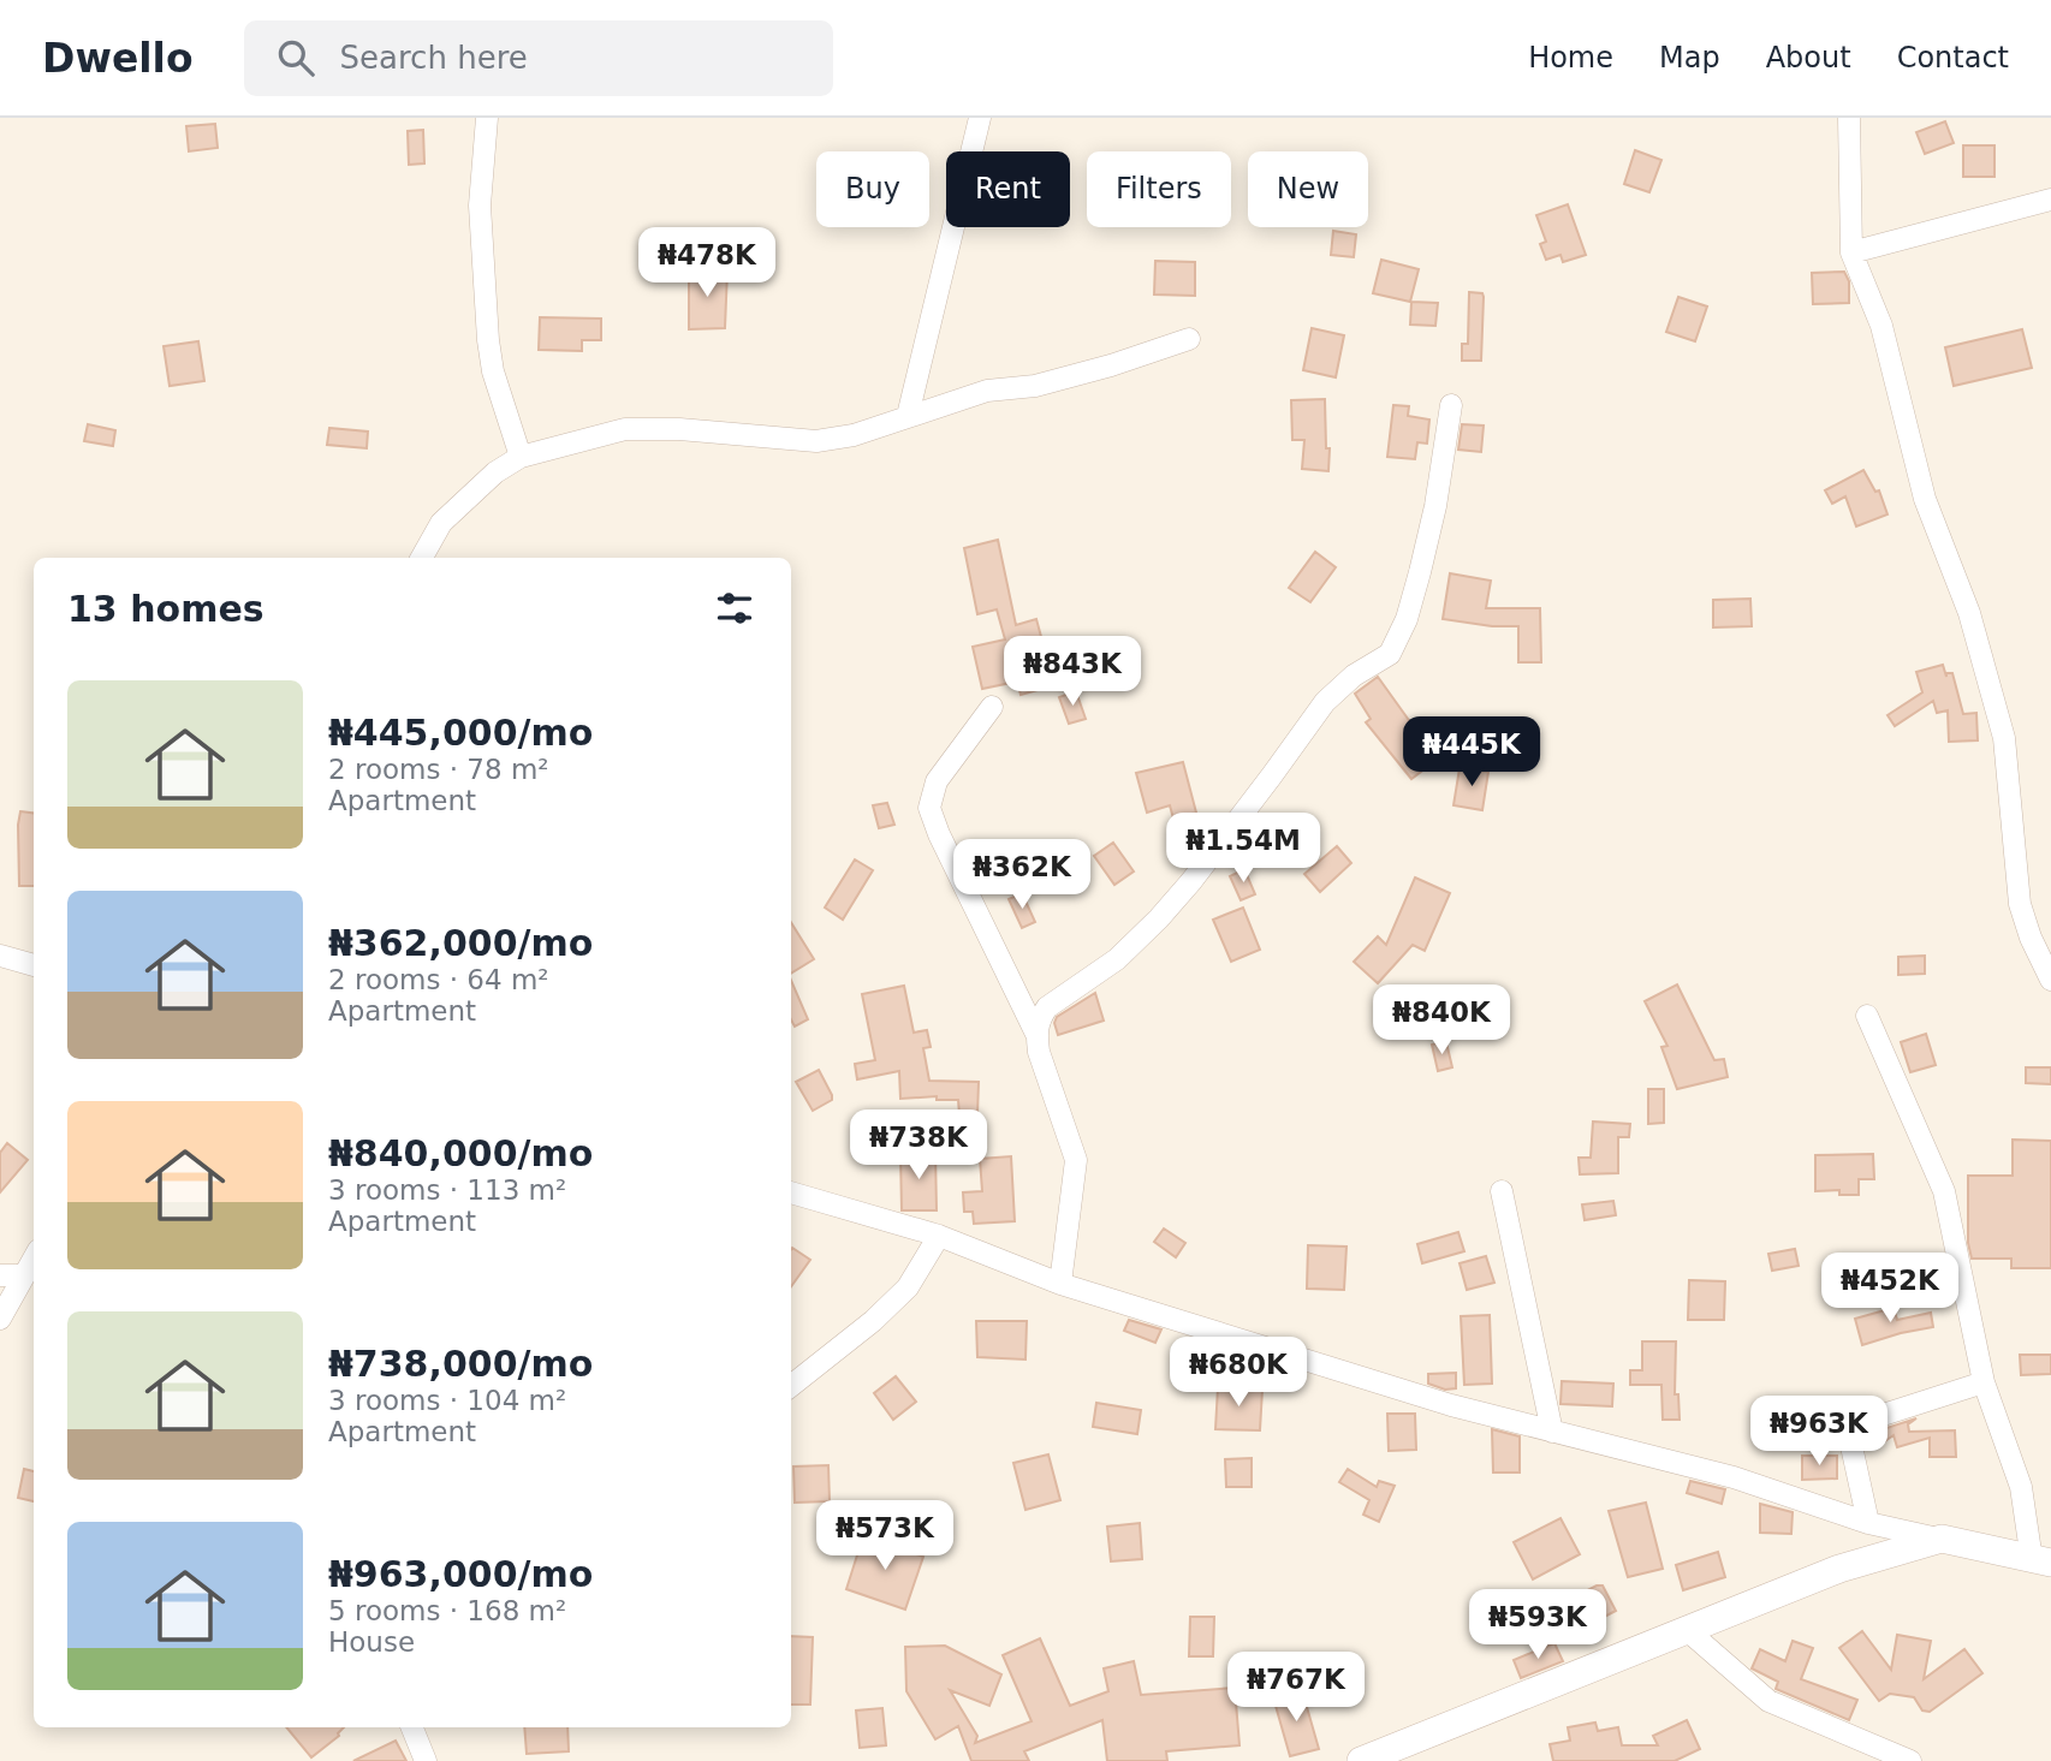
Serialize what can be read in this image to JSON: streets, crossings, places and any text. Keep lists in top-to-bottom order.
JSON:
{
  "page": {
    "header": "Dwello",
    "search": "Search here",
    "nav": [
      "Home",
      "Map",
      "About",
      "Contact"
    ],
    "chip": [
      "Buy",
      "Rent",
      "Filters",
      "New"
    ],
    "price": [
      "₦478K",
      "₦843K",
      "₦445K",
      "₦1.54M",
      "₦362K",
      "₦840K",
      "₦738K",
      "₦452K",
      "₦680K",
      "₦963K",
      "₦573K",
      "₦593K",
      "₦767K"
    ],
    "heading": "13 homes",
    "list": [
      {
        "name": "₦445,000/mo",
        "note": "2 rooms · 78 m² · Apartment"
      },
      {
        "name": "₦362,000/mo",
        "note": "2 rooms · 64 m² · Apartment"
      },
      {
        "name": "₦840,000/mo",
        "note": "3 rooms · 113 m² · Apartment"
      },
      {
        "name": "₦738,000/mo",
        "note": "3 rooms · 104 m² · Apartment"
      },
      {
        "name": "₦963,000/mo",
        "note": "5 rooms · 168 m² · House"
      }
    ]
  }
}
